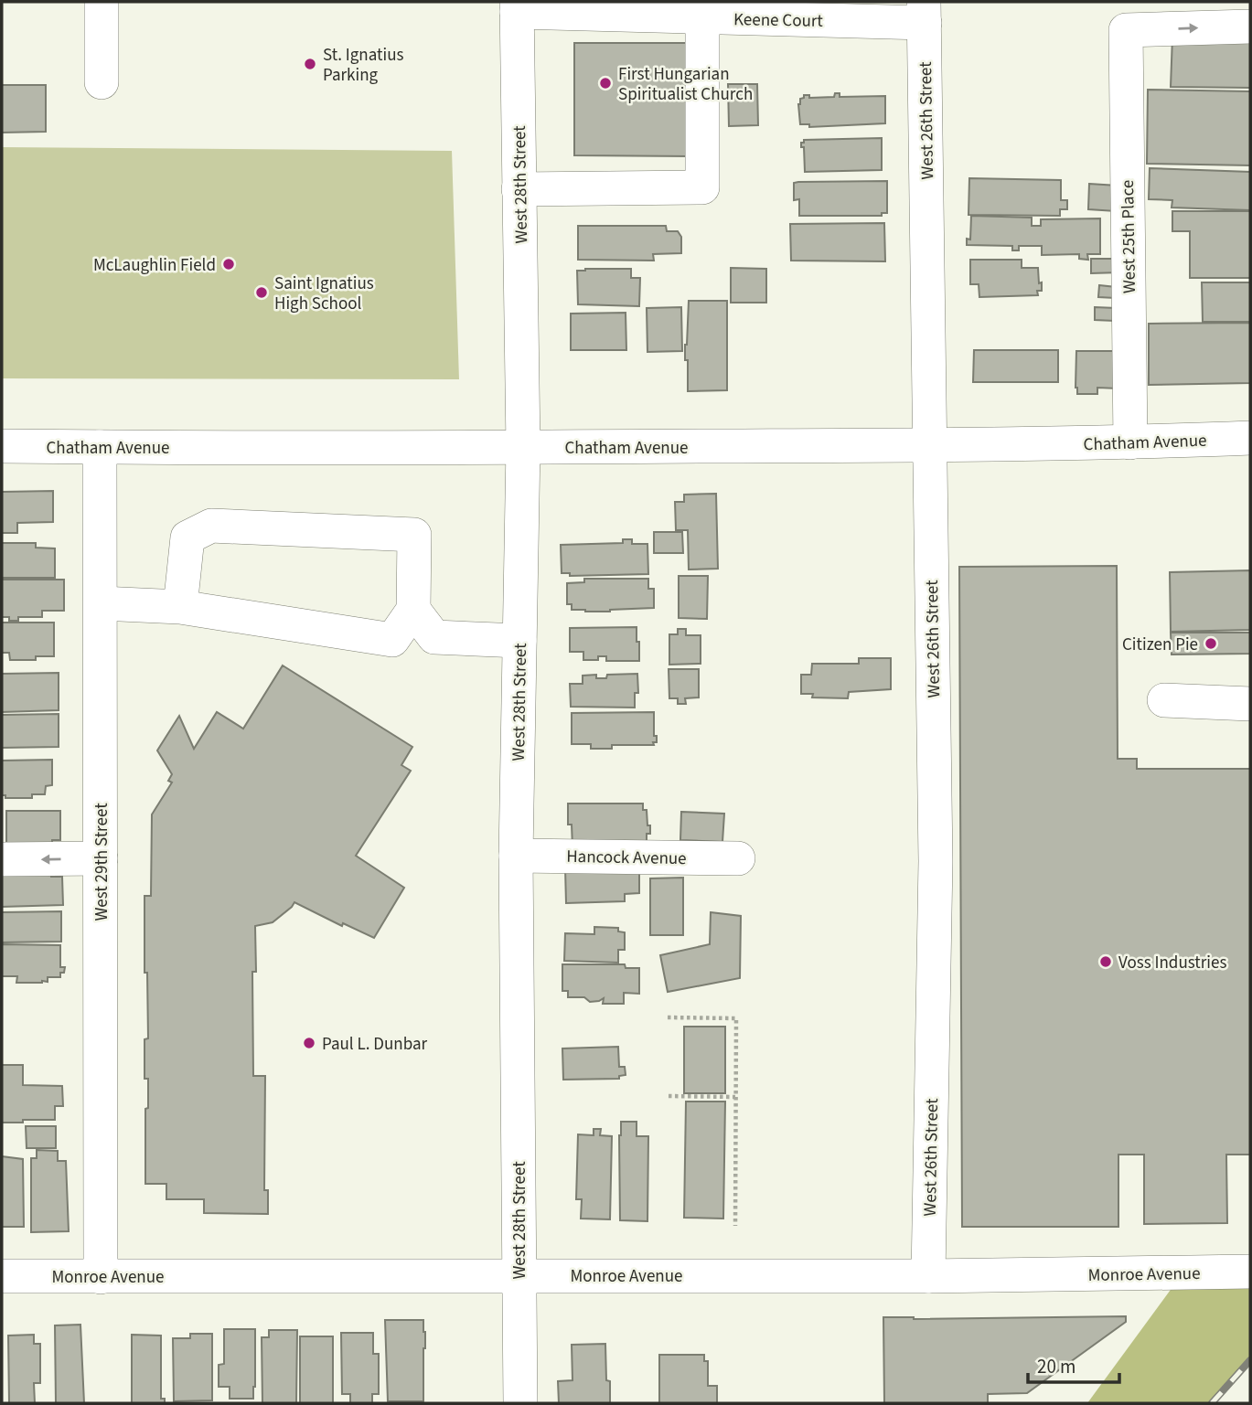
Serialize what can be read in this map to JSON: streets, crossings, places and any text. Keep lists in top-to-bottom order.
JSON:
{
  "streets": {
    "street": [
      "Keene Court",
      "West 26th Street",
      "West 28th Street",
      "West 25th Place",
      "Chatham Avenue",
      "Hancock Avenue",
      "West 29th Street",
      "Monroe Avenue"
    ]
  },
  "crossings": [
    ["Keene Court", "West 26th Street"],
    ["Keene Court", "West 28th Street"],
    ["West 26th Street", "Chatham Avenue"],
    ["West 26th Street", "Monroe Avenue"],
    ["West 28th Street", "Chatham Avenue"],
    ["West 28th Street", "Hancock Avenue"],
    ["West 28th Street", "Monroe Avenue"],
    ["West 25th Place", "Chatham Avenue"],
    ["Chatham Avenue", "West 29th Street"],
    ["West 29th Street", "Monroe Avenue"]
  ],
  "one_way": ["West 25th Place"],
  "places": [
    "St. Ignatius Parking",
    "First Hungarian Spiritualist Church",
    "McLaughlin Field",
    "Saint Ignatius High School",
    "Citizen Pie",
    "Voss Industries",
    "Paul L. Dunbar"
  ],
  "scale_bar": "20 m"
}
